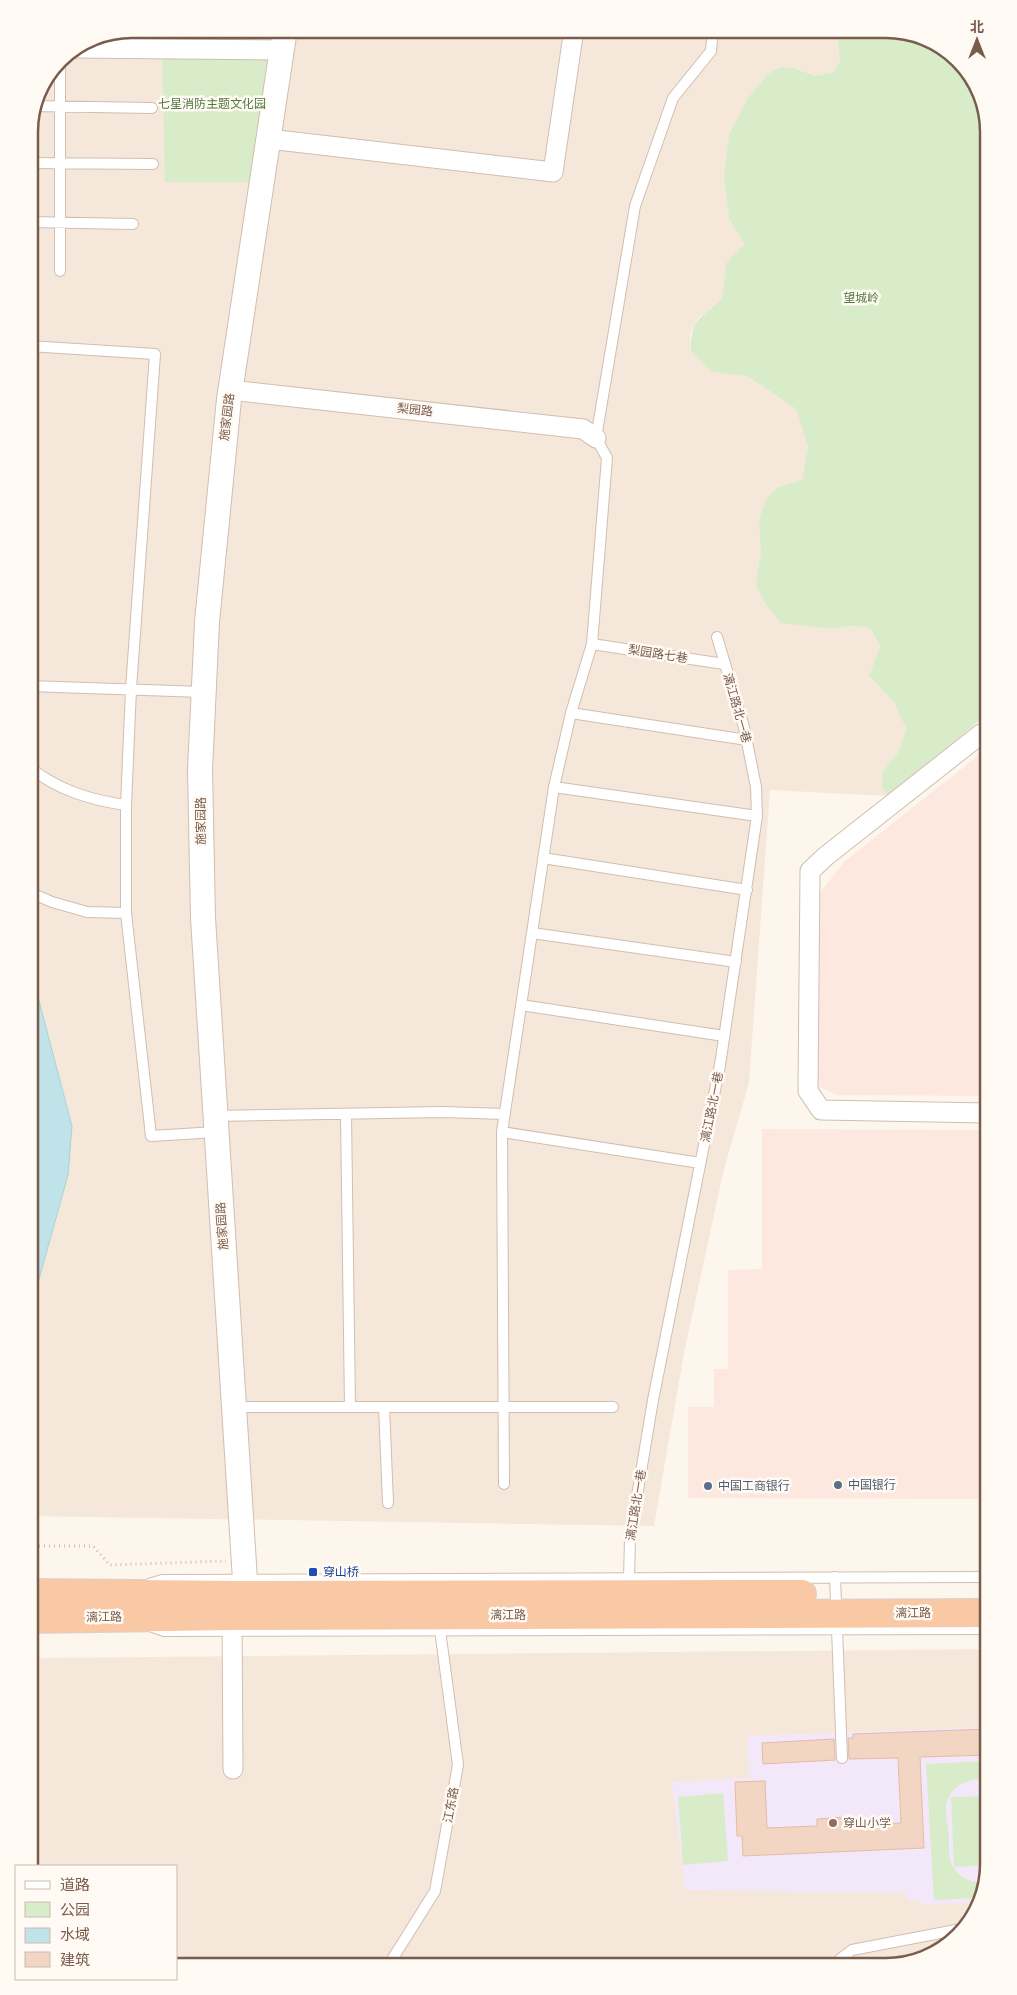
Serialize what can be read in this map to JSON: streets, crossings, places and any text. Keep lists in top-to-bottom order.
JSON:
{
  "streets": {
    "highway": ["漓江路"],
    "street": ["梨园路", "施家园路"],
    "lane": ["梨园路七巷", "漓江路北一巷", "江东路"]
  },
  "crossings": [
    ["梨园路", "施家园路"],
    ["施家园路", "漓江路"],
    ["梨园路七巷", "漓江路北一巷"]
  ],
  "parks": ["七星消防主题文化园", "望城岭"],
  "places": {
    "other": ["中国银行", "中国工商银行", "穿山小学"],
    "transit": ["穿山桥"]
  },
  "legend": [
    "道路",
    "公园",
    "水域",
    "建筑"
  ],
  "north": "top"
}
